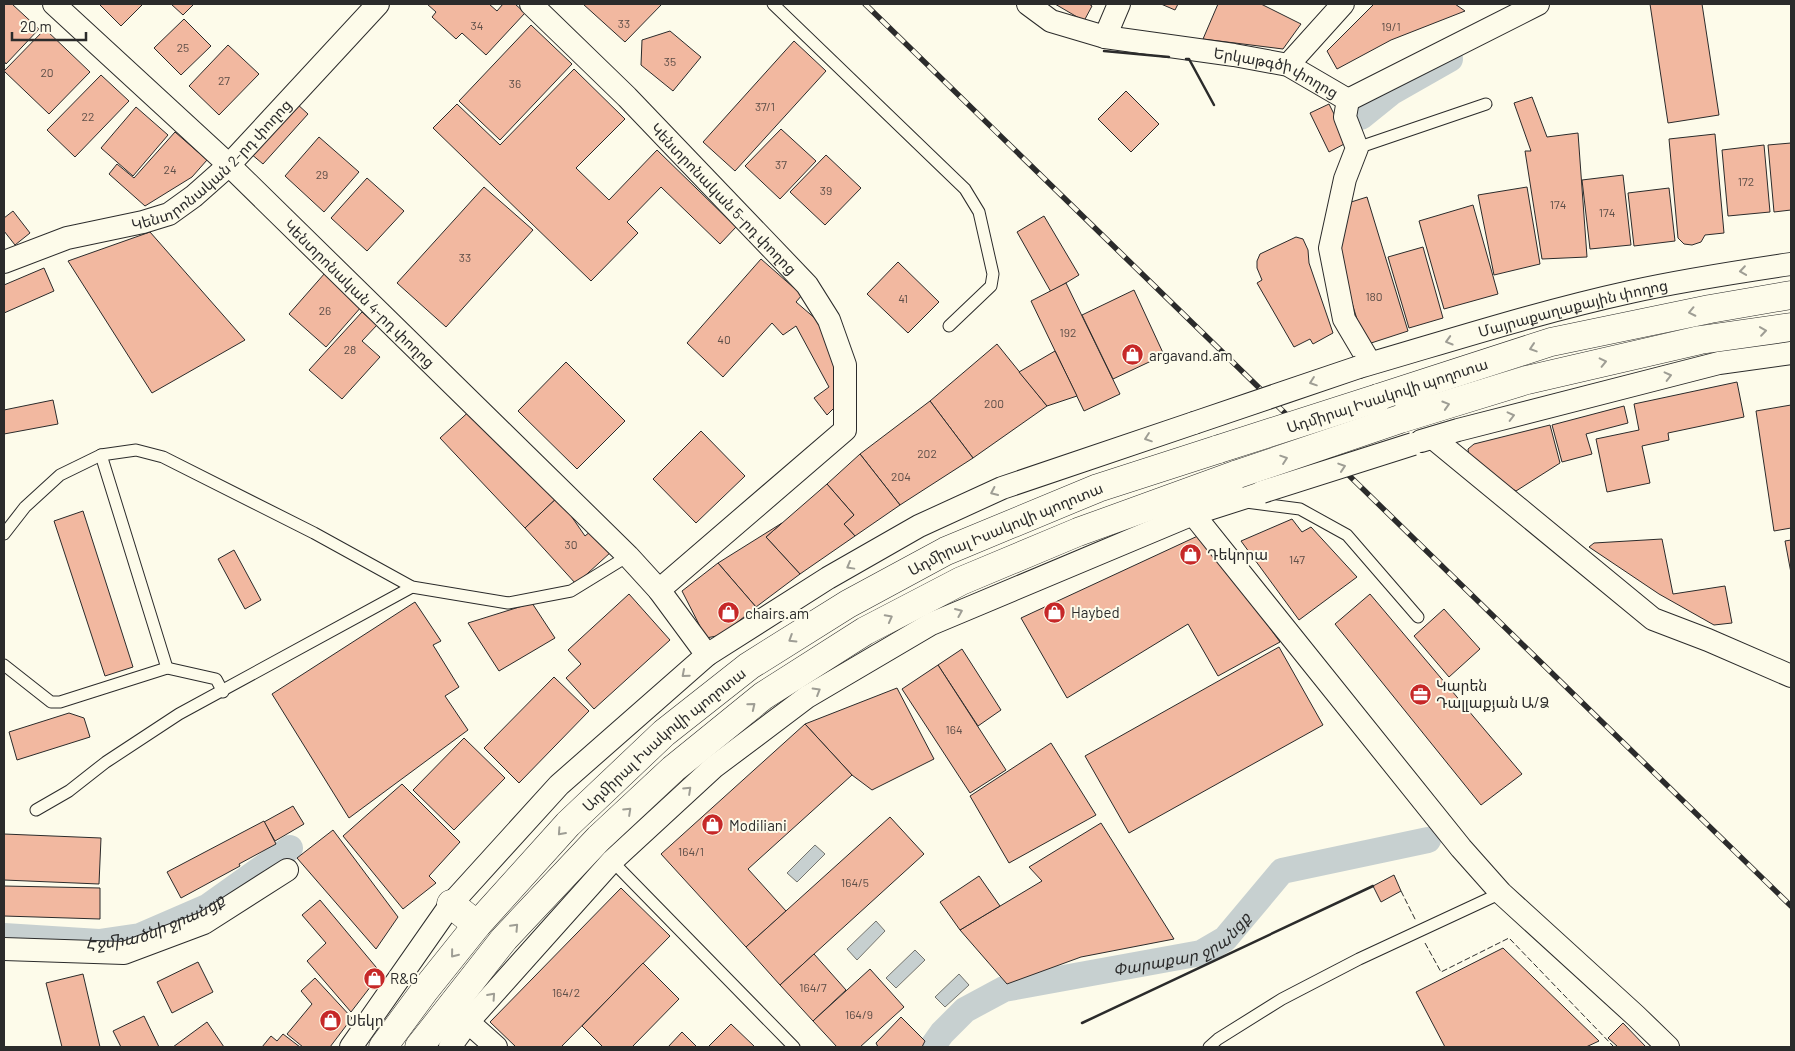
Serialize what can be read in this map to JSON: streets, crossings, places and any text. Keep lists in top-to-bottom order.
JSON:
{
  "streets": {
    "highway": ["Ադմիրալ Իսակովի պողոտա"],
    "street": [
      "Երկաթգծի փողոց",
      "Կենտրոնական 2-րդ փողոց",
      "Կենտրոնական 5-րդ փողոց",
      "Կենտրոնական 4-րդ փողոց",
      "Մայրաքաղաքային փողոց"
    ]
  },
  "crossings": [
    ["Կենտրոնական 2-րդ փողոց", "Կենտրոնական 4-րդ փողոց"],
    ["Կենտրոնական 5-րդ փողոց", "Կենտրոնական 4-րդ փողոց"],
    ["Կենտրոնական 4-րդ փողոց", "Մայրաքաղաքային փողոց"]
  ],
  "water": ["Էջմիածնի ջրանցք", "Փարաքար ջրանցք"],
  "places": {
    "shop": [
      "argavand.am",
      "Դեկորա",
      "Haybed",
      "chairs.am",
      "Modiliani",
      "R&G",
      "Սեկո"
    ],
    "office": ["Կարեն Դալլաքյան Ա/Ձ"]
  },
  "house_numbers": [
    "33",
    "34",
    "19/1",
    "25",
    "35",
    "20",
    "27",
    "36",
    "37/1",
    "22",
    "37",
    "24",
    "29",
    "172",
    "39",
    "174",
    "174",
    "33",
    "180",
    "41",
    "26",
    "192",
    "40",
    "28",
    "200",
    "202",
    "204",
    "30",
    "147",
    "164",
    "164/1",
    "164/5",
    "164/7",
    "164/2",
    "164/9"
  ],
  "scale_bar": "20 m"
}
